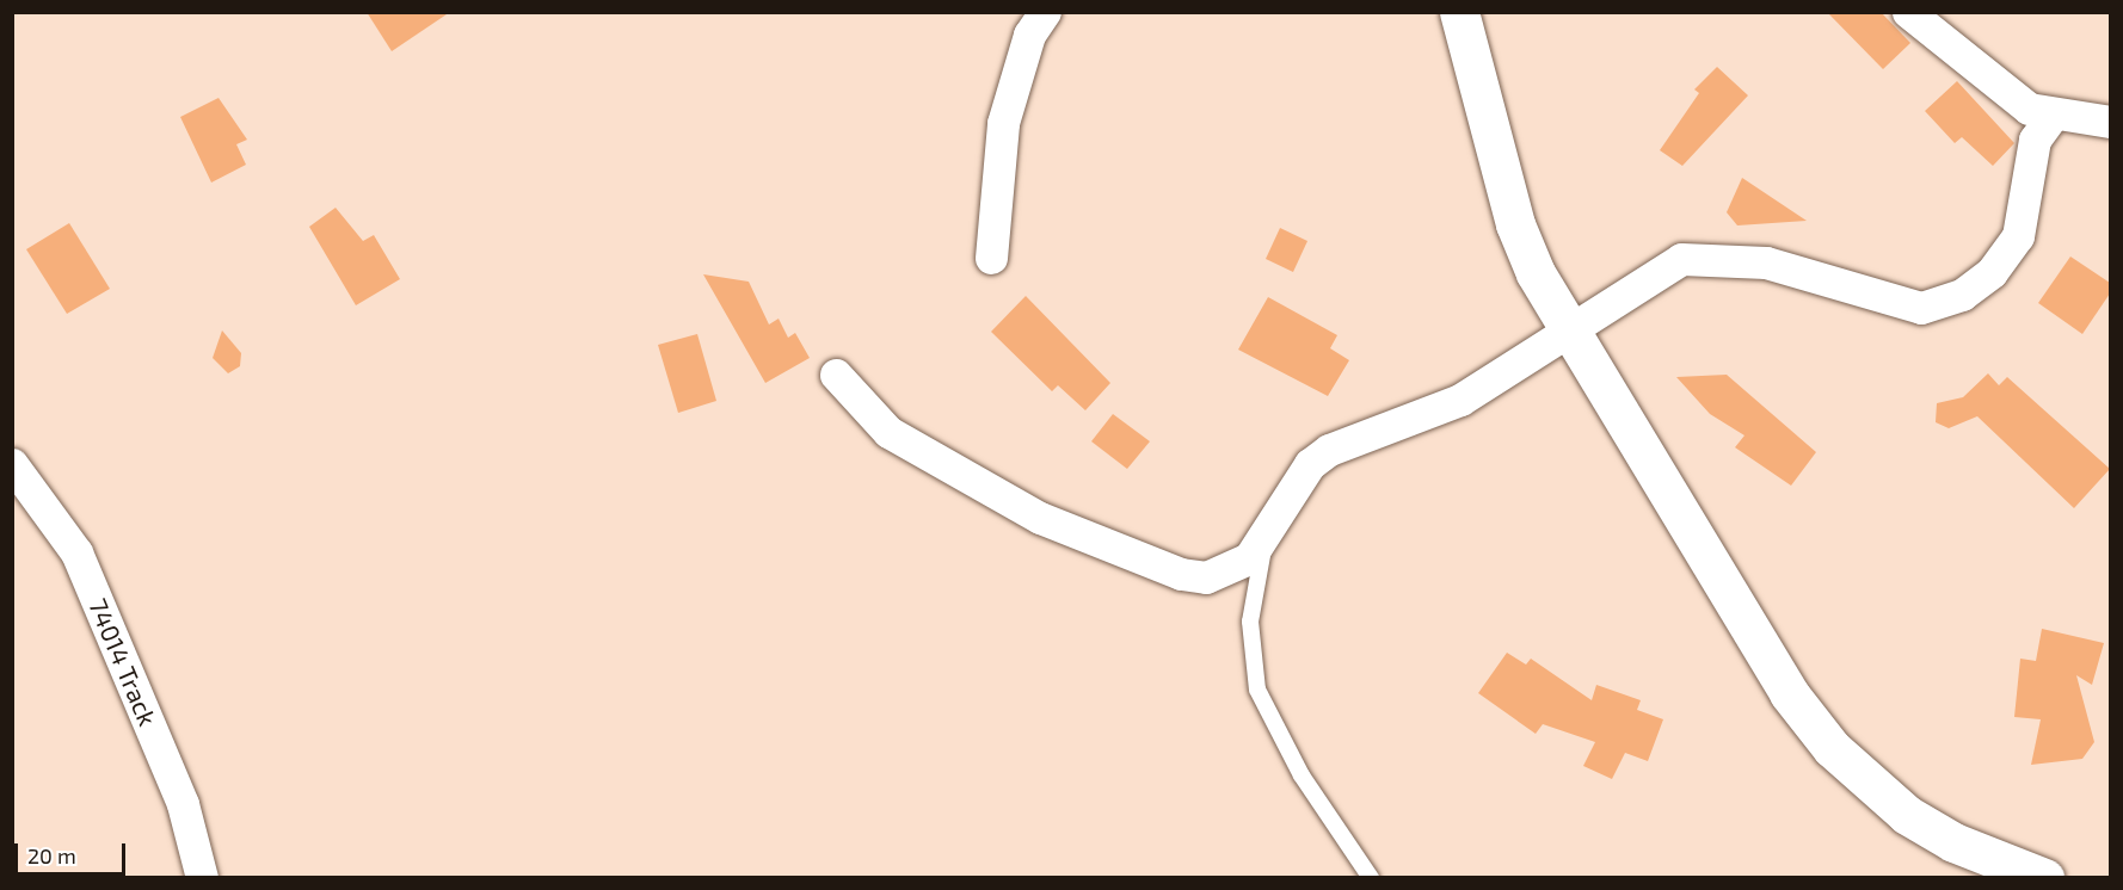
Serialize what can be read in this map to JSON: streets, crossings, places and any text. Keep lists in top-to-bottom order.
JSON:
{
  "streets": {
    "street": ["74014 Track"]
  },
  "scale_bar": "20 m"
}
